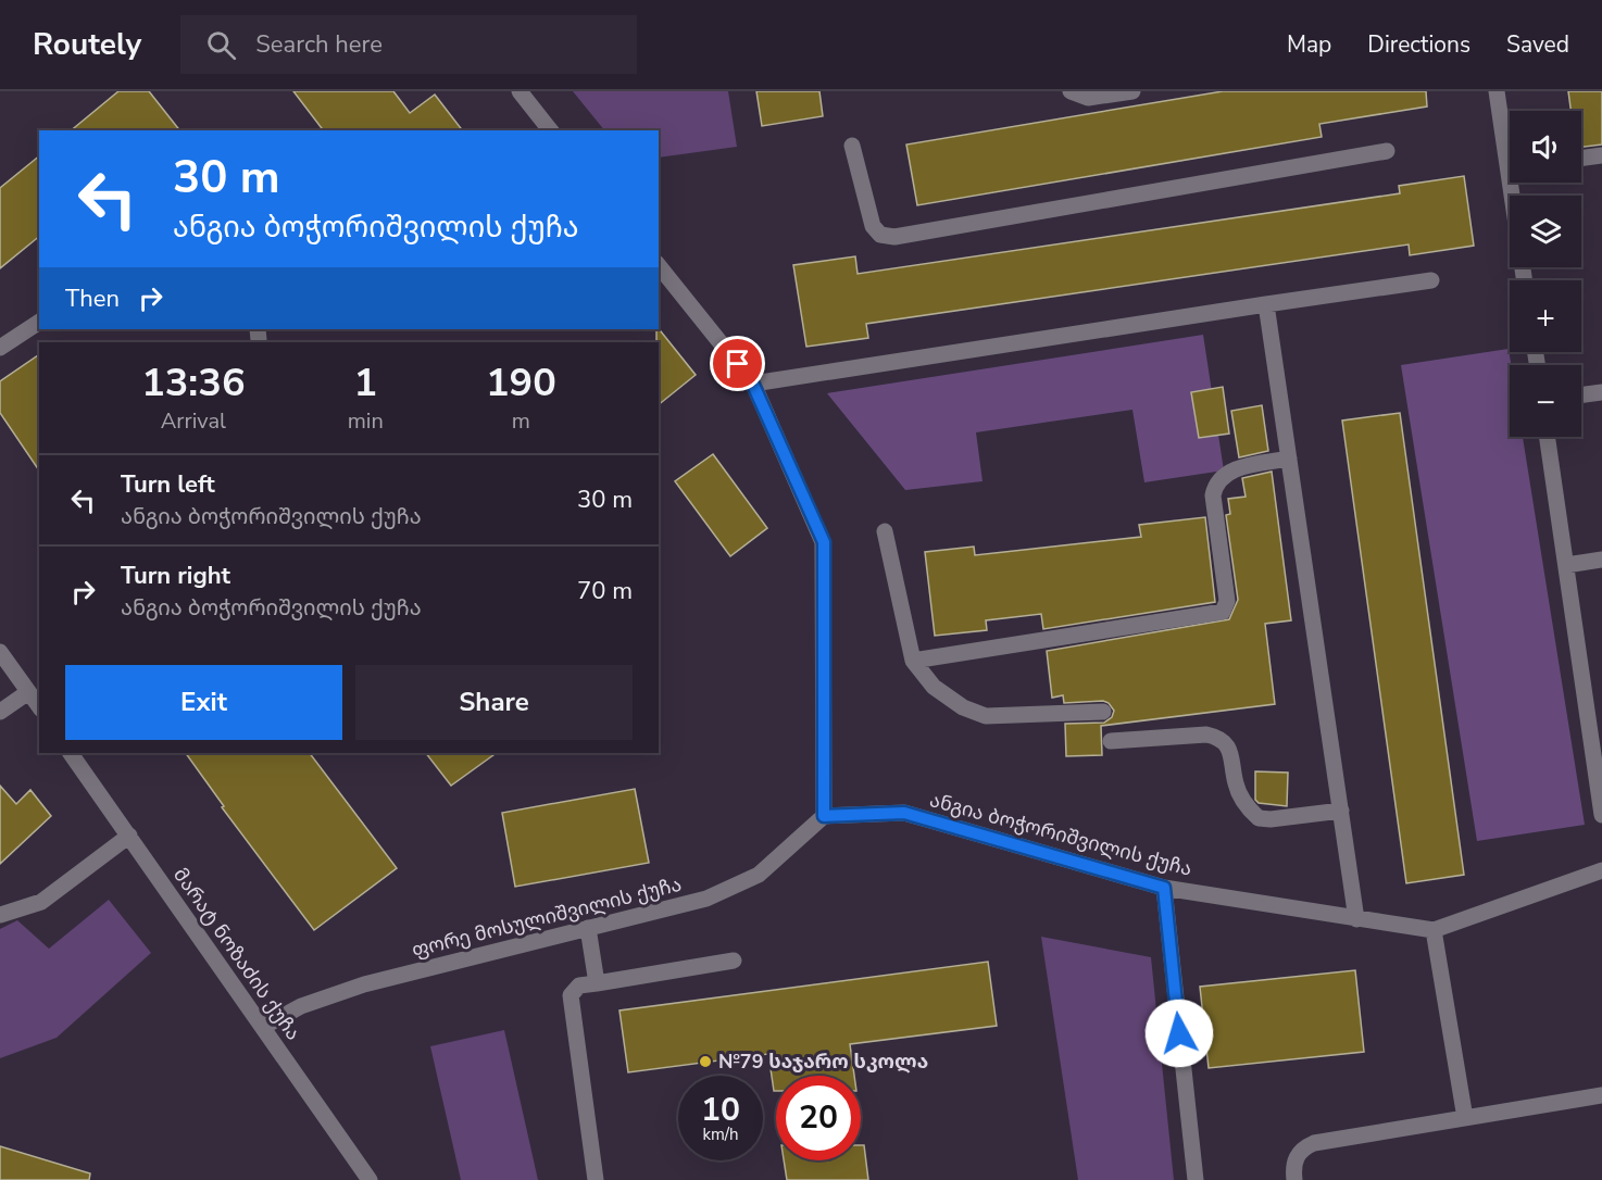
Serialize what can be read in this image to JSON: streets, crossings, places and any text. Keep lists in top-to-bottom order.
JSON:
{
  "streets": {
    "street": ["ანგია ბოჭორიშვილის ქუჩა", "ფორე მოსულიშვილის ქუჩა", "მარატ ნოზაძის ქუჩა"]
  },
  "crossings": [
    ["ანგია ბოჭორიშვილის ქუჩა", "ფორე მოსულიშვილის ქუჩა"],
    ["ფორე მოსულიშვილის ქუჩა", "მარატ ნოზაძის ქუჩა"]
  ],
  "places": ["№79 საჯარო სკოლა"],
  "page": {
    "header": "Routely",
    "search": "Search here",
    "nav": ["Map", "Directions", "Saved"],
    "map_buttons": ["+", "−"],
    "turn": ["30 m", "ანგია ბოჭორიშვილის ქუჩა"],
    "then": "Then",
    "eta": [
      "13:36",
      "Arrival",
      "1",
      "min",
      "190",
      "m"
    ],
    "list": [
      {
        "name": "Turn left",
        "note": "ანგია ბოჭორიშვილის ქუჩა",
        "value": "30 m"
      },
      {
        "name": "Turn right",
        "note": "ანგია ბოჭორიშვილის ქუჩა",
        "value": "70 m"
      }
    ],
    "buttons": ["Exit", "Share"],
    "speed": "10 km/h",
    "limit": "20"
  }
}
